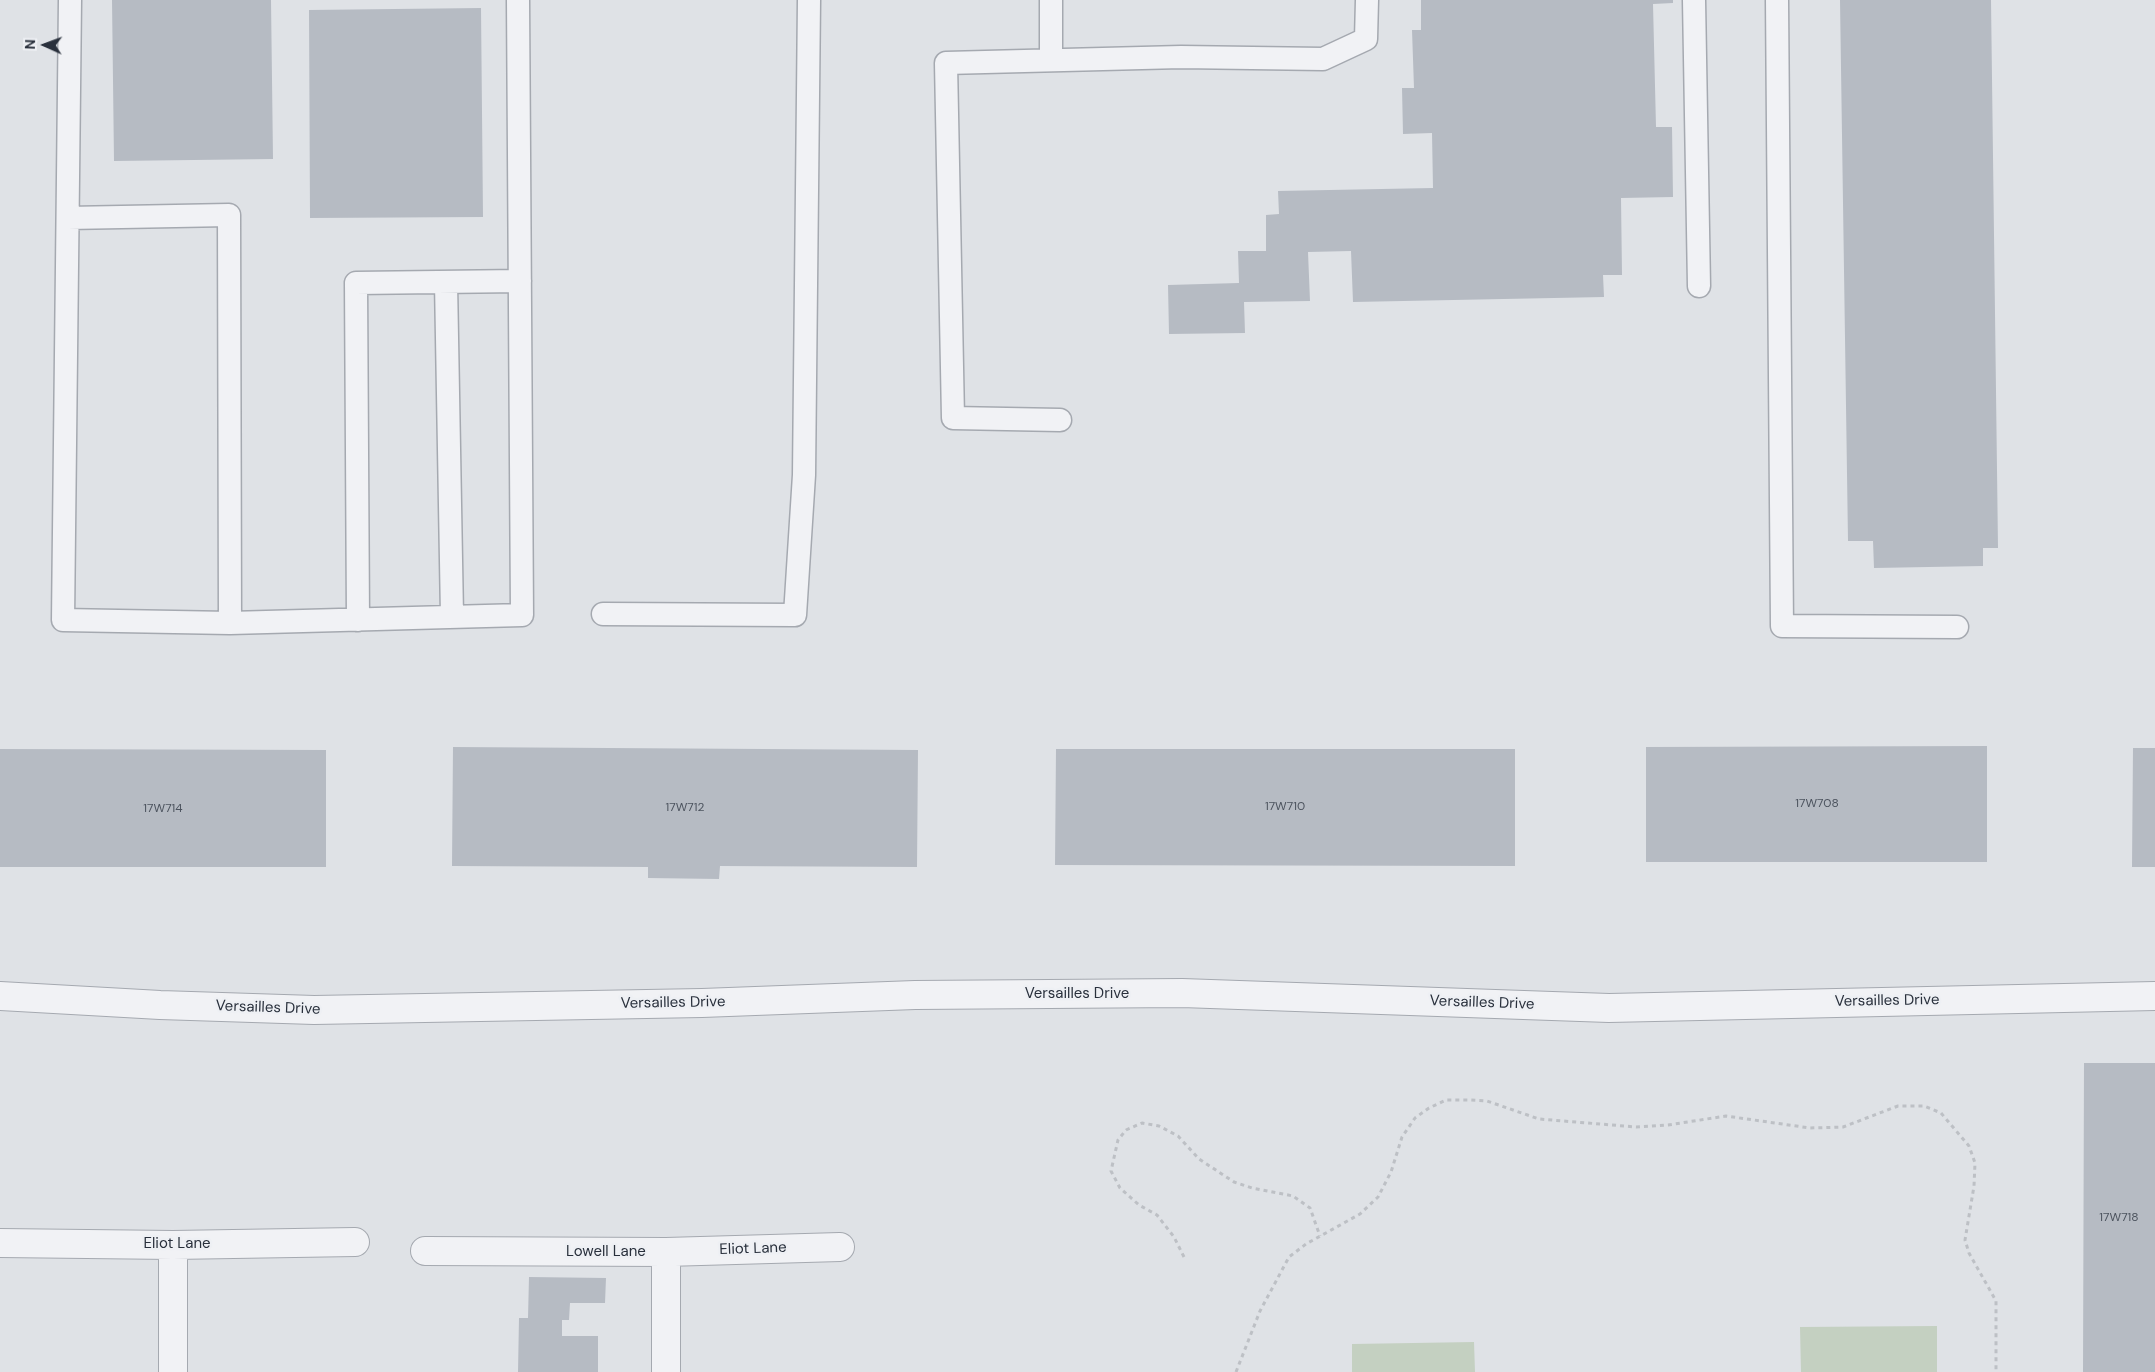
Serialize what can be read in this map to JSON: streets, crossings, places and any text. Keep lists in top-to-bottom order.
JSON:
{
  "streets": {
    "street": ["Versailles Drive", "Eliot Lane", "Lowell Lane"]
  },
  "crossings": [
    ["Eliot Lane", "Lowell Lane"]
  ],
  "house_numbers": [
    "17W708",
    "17W710",
    "17W712",
    "17W714",
    "17W718"
  ],
  "north": "left"
}
